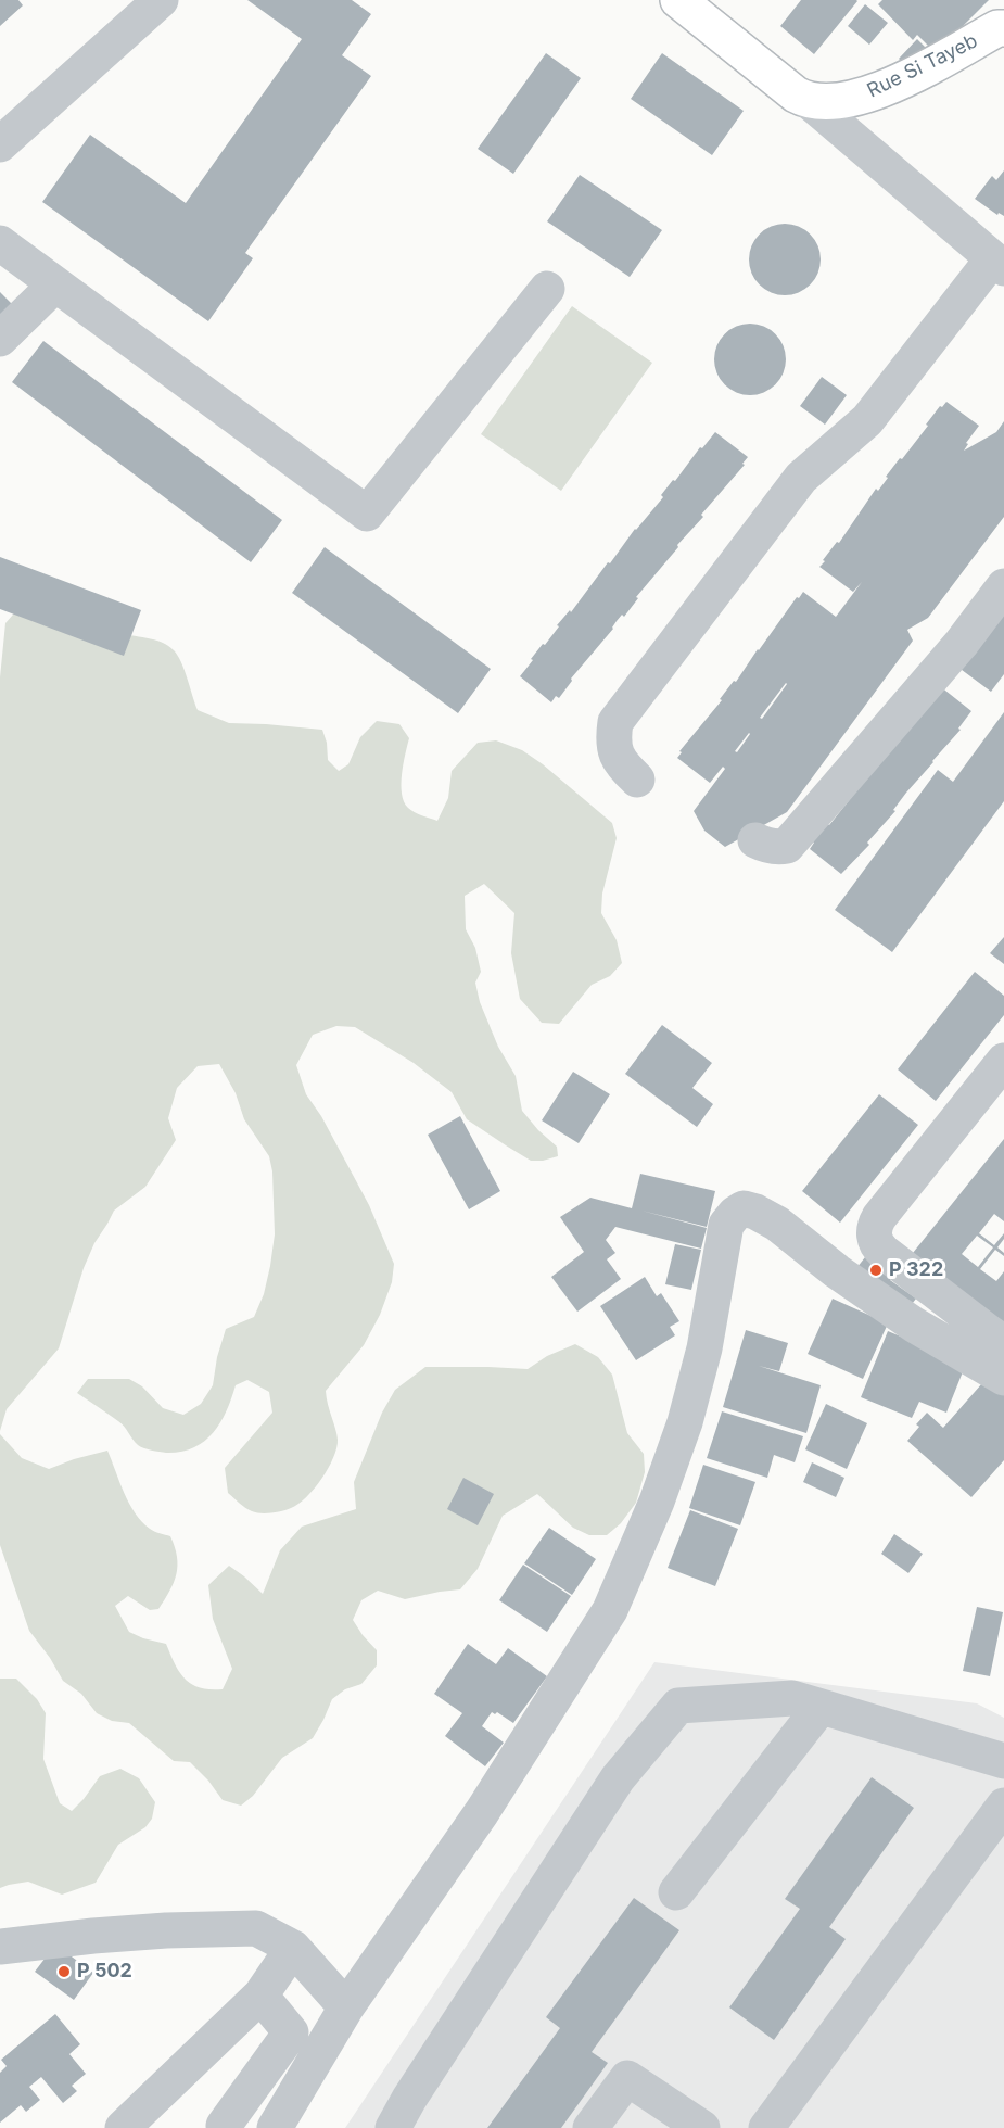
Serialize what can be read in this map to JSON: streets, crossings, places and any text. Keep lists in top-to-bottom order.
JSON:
{
  "streets": {
    "main road": ["Rue Si Tayeb"]
  },
  "places": ["P 322", "P 502"]
}
